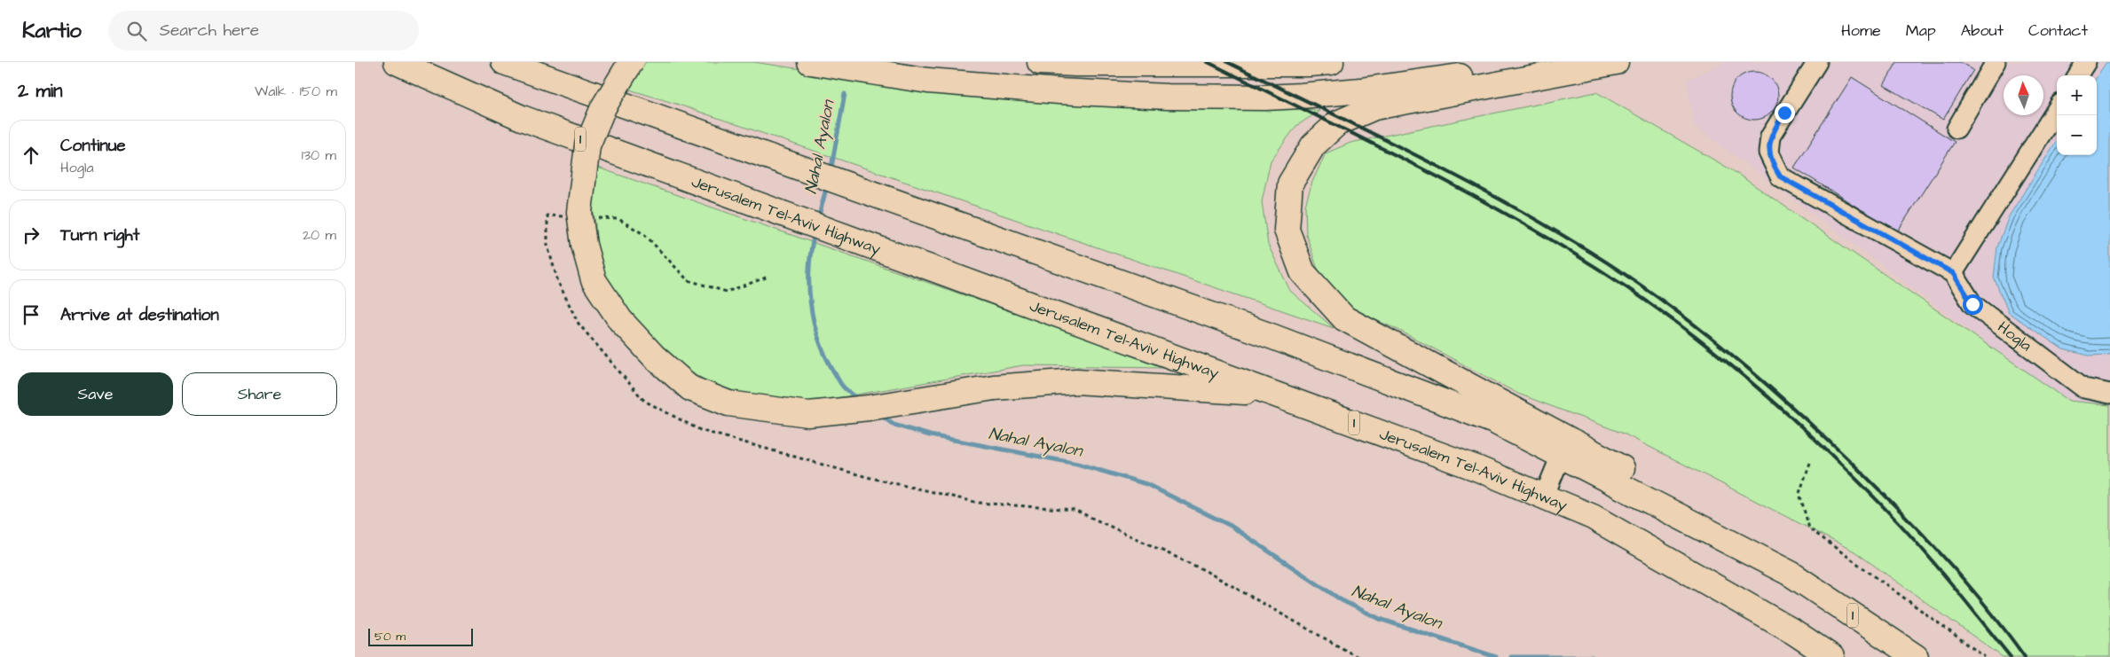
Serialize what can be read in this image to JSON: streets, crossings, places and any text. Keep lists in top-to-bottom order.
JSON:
{
  "streets": {
    "highway": ["1", "Jerusalem Tel-Aviv Highway"],
    "street": ["Hogla"]
  },
  "water": ["Nahal Ayalon"],
  "scale_bar": "50 m",
  "north": "top",
  "page": {
    "header": "Kartio",
    "search": "Search here",
    "nav": [
      "Home",
      "Map",
      "About",
      "Contact"
    ],
    "heading": ["2 min", "Walk · 150 m"],
    "map_buttons": ["+", "−"],
    "list": [
      ["Continue", "Hogla", "130 m"],
      ["Turn right", "20 m"],
      "Arrive at destination"
    ],
    "buttons": ["Save", "Share"],
    "scale": "50 m"
  }
}
